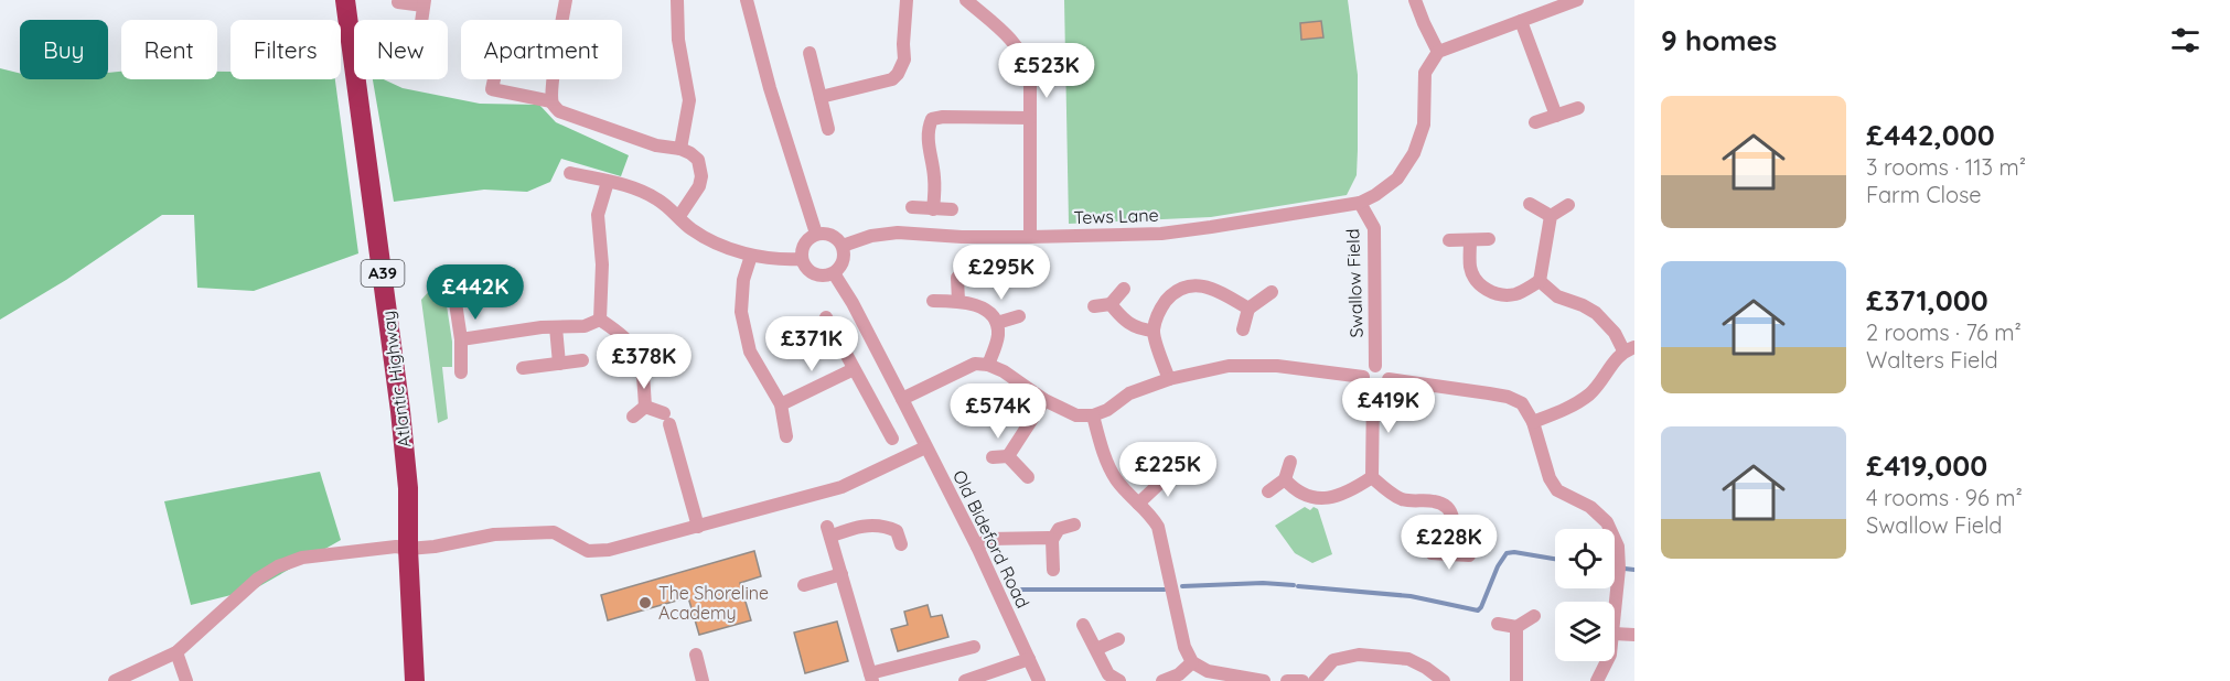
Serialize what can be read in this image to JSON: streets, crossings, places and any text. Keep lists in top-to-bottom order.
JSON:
{
  "streets": {
    "highway": ["A39", "Atlantic Highway"],
    "street": ["Tews Lane", "Swallow Field", "Old Bideford Road"]
  },
  "crossings": [
    ["Tews Lane", "Swallow Field"],
    ["Tews Lane", "Old Bideford Road"]
  ],
  "places": ["The Shoreline Academy"],
  "page": {
    "heading": "9 homes",
    "chip": [
      "Buy",
      "Rent",
      "Filters",
      "New",
      "Apartment"
    ],
    "price": [
      "£523K",
      "£295K",
      "£442K",
      "£371K",
      "£378K",
      "£419K",
      "£574K",
      "£225K",
      "£228K"
    ],
    "list": [
      {
        "name": "£442,000",
        "note": "3 rooms · 113 m² · Farm Close"
      },
      {
        "name": "£371,000",
        "note": "2 rooms · 76 m² · Walters Field"
      },
      {
        "name": "£419,000",
        "note": "4 rooms · 96 m² · Swallow Field"
      }
    ]
  }
}
